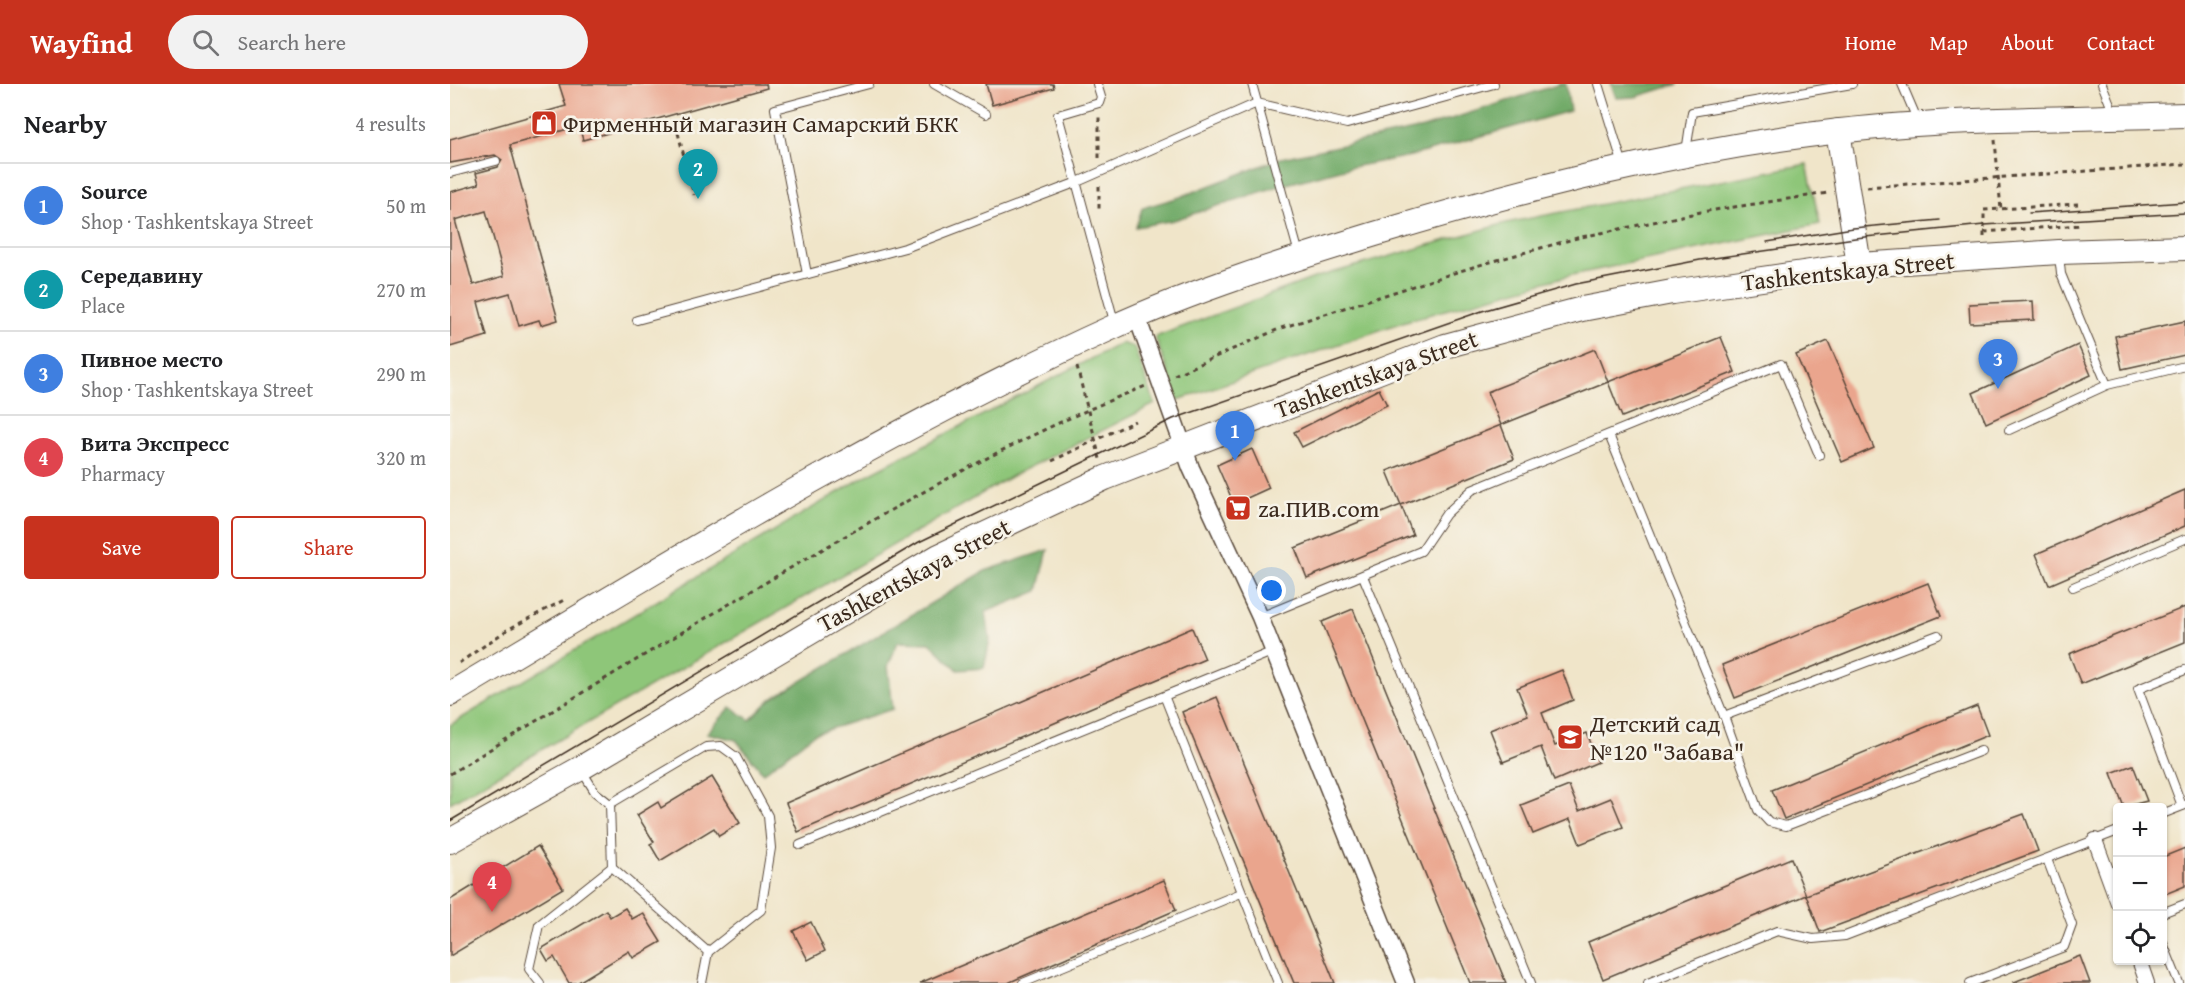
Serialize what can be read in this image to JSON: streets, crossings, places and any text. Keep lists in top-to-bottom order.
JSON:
{
  "streets": {
    "main road": ["Tashkentskaya Street"]
  },
  "places": {
    "shop": ["Фирменный магазин Самарский БКК"],
    "supermarket": ["za.ПИВ.com"],
    "school or university": ["Детский сад №120 \"Забава\""]
  },
  "page": {
    "header": "Wayfind",
    "search": "Search here",
    "nav": [
      "Home",
      "Map",
      "About",
      "Contact"
    ],
    "heading": ["Nearby", "4 results"],
    "pins": [
      "2",
      "3",
      "1",
      "4"
    ],
    "list": [
      {
        "mark": "1",
        "name": "Source",
        "note": "Shop · Tashkentskaya Street",
        "value": "50 m"
      },
      {
        "mark": "2",
        "name": "Середавину",
        "note": "Place",
        "value": "270 m"
      },
      {
        "mark": "3",
        "name": "Пивное место",
        "note": "Shop · Tashkentskaya Street",
        "value": "290 m"
      },
      {
        "mark": "4",
        "name": "Вита Экспресс",
        "note": "Pharmacy",
        "value": "320 m"
      }
    ],
    "buttons": ["Save", "Share"],
    "map_buttons": ["+", "−"]
  }
}
